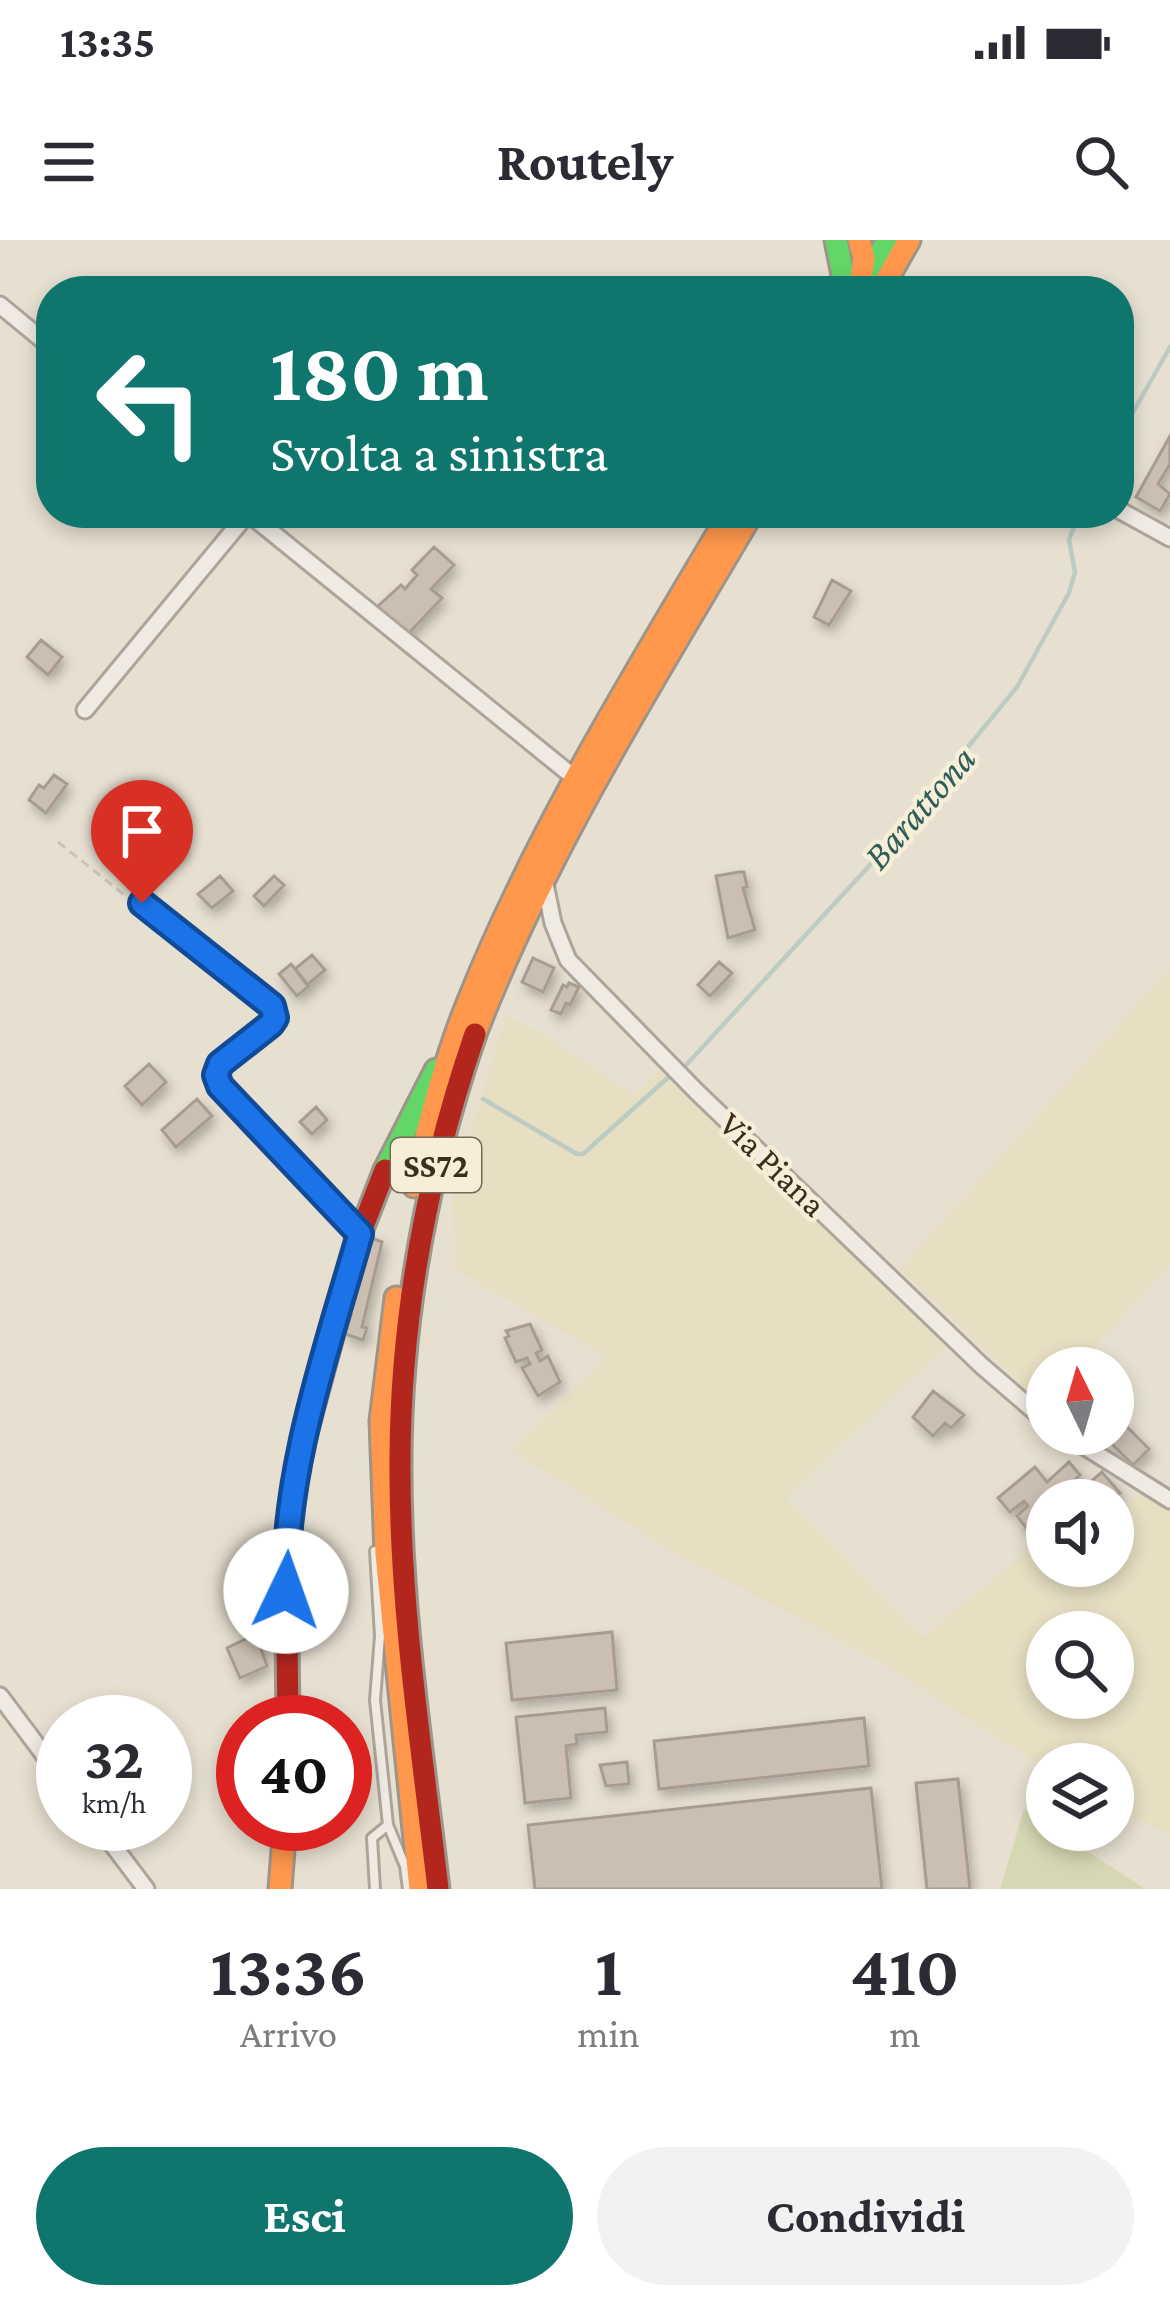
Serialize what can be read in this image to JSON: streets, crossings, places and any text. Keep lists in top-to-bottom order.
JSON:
{
  "streets": {
    "main road": ["SS72"],
    "street": ["Via Piana"]
  },
  "crossings": [
    ["Via Piana", "SS72"]
  ],
  "water": ["Barattona"],
  "north": "top",
  "page": {
    "status": "13:35",
    "header": "Routely",
    "turn": ["180 m", "Svolta a sinistra"],
    "speed": "32 km/h",
    "limit": "40",
    "eta": [
      "13:36",
      "Arrivo",
      "1",
      "min",
      "410",
      "m"
    ],
    "buttons": ["Esci", "Condividi"]
  }
}
